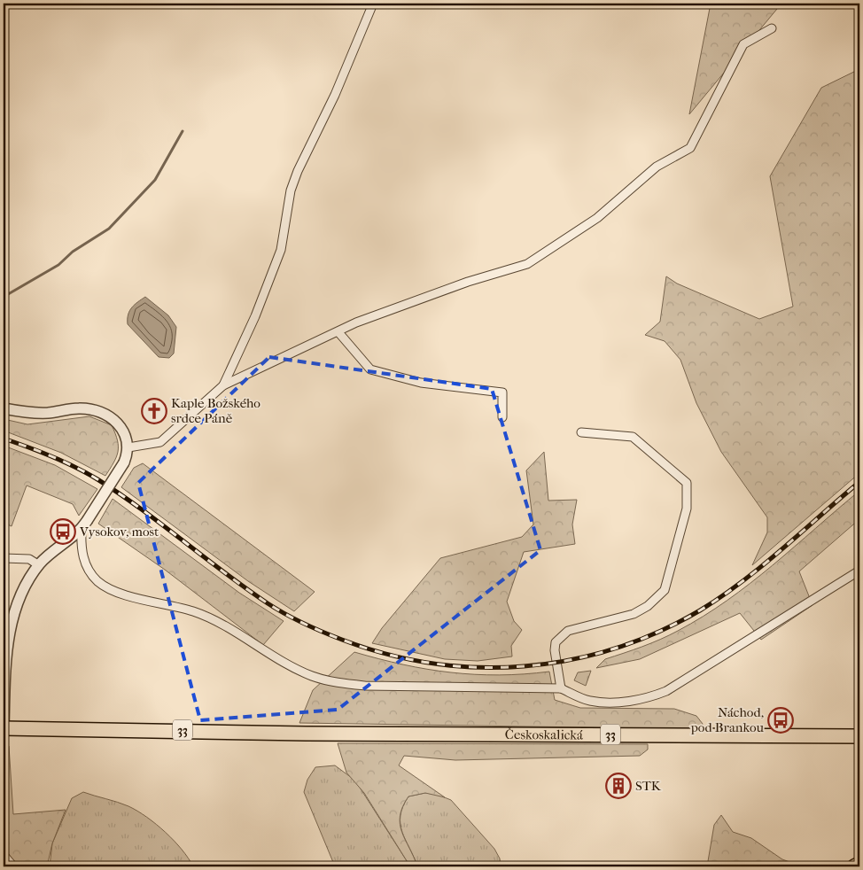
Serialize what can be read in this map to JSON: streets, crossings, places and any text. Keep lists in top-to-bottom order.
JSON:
{
  "streets": {
    "main road": ["33", "Českoskalická"]
  },
  "places": {
    "church": ["Kaple Božského srdce Páně"],
    "bus stop": ["Vysokov, most", "Náchod, pod Brankou"],
    "building": ["STK"]
  }
}
